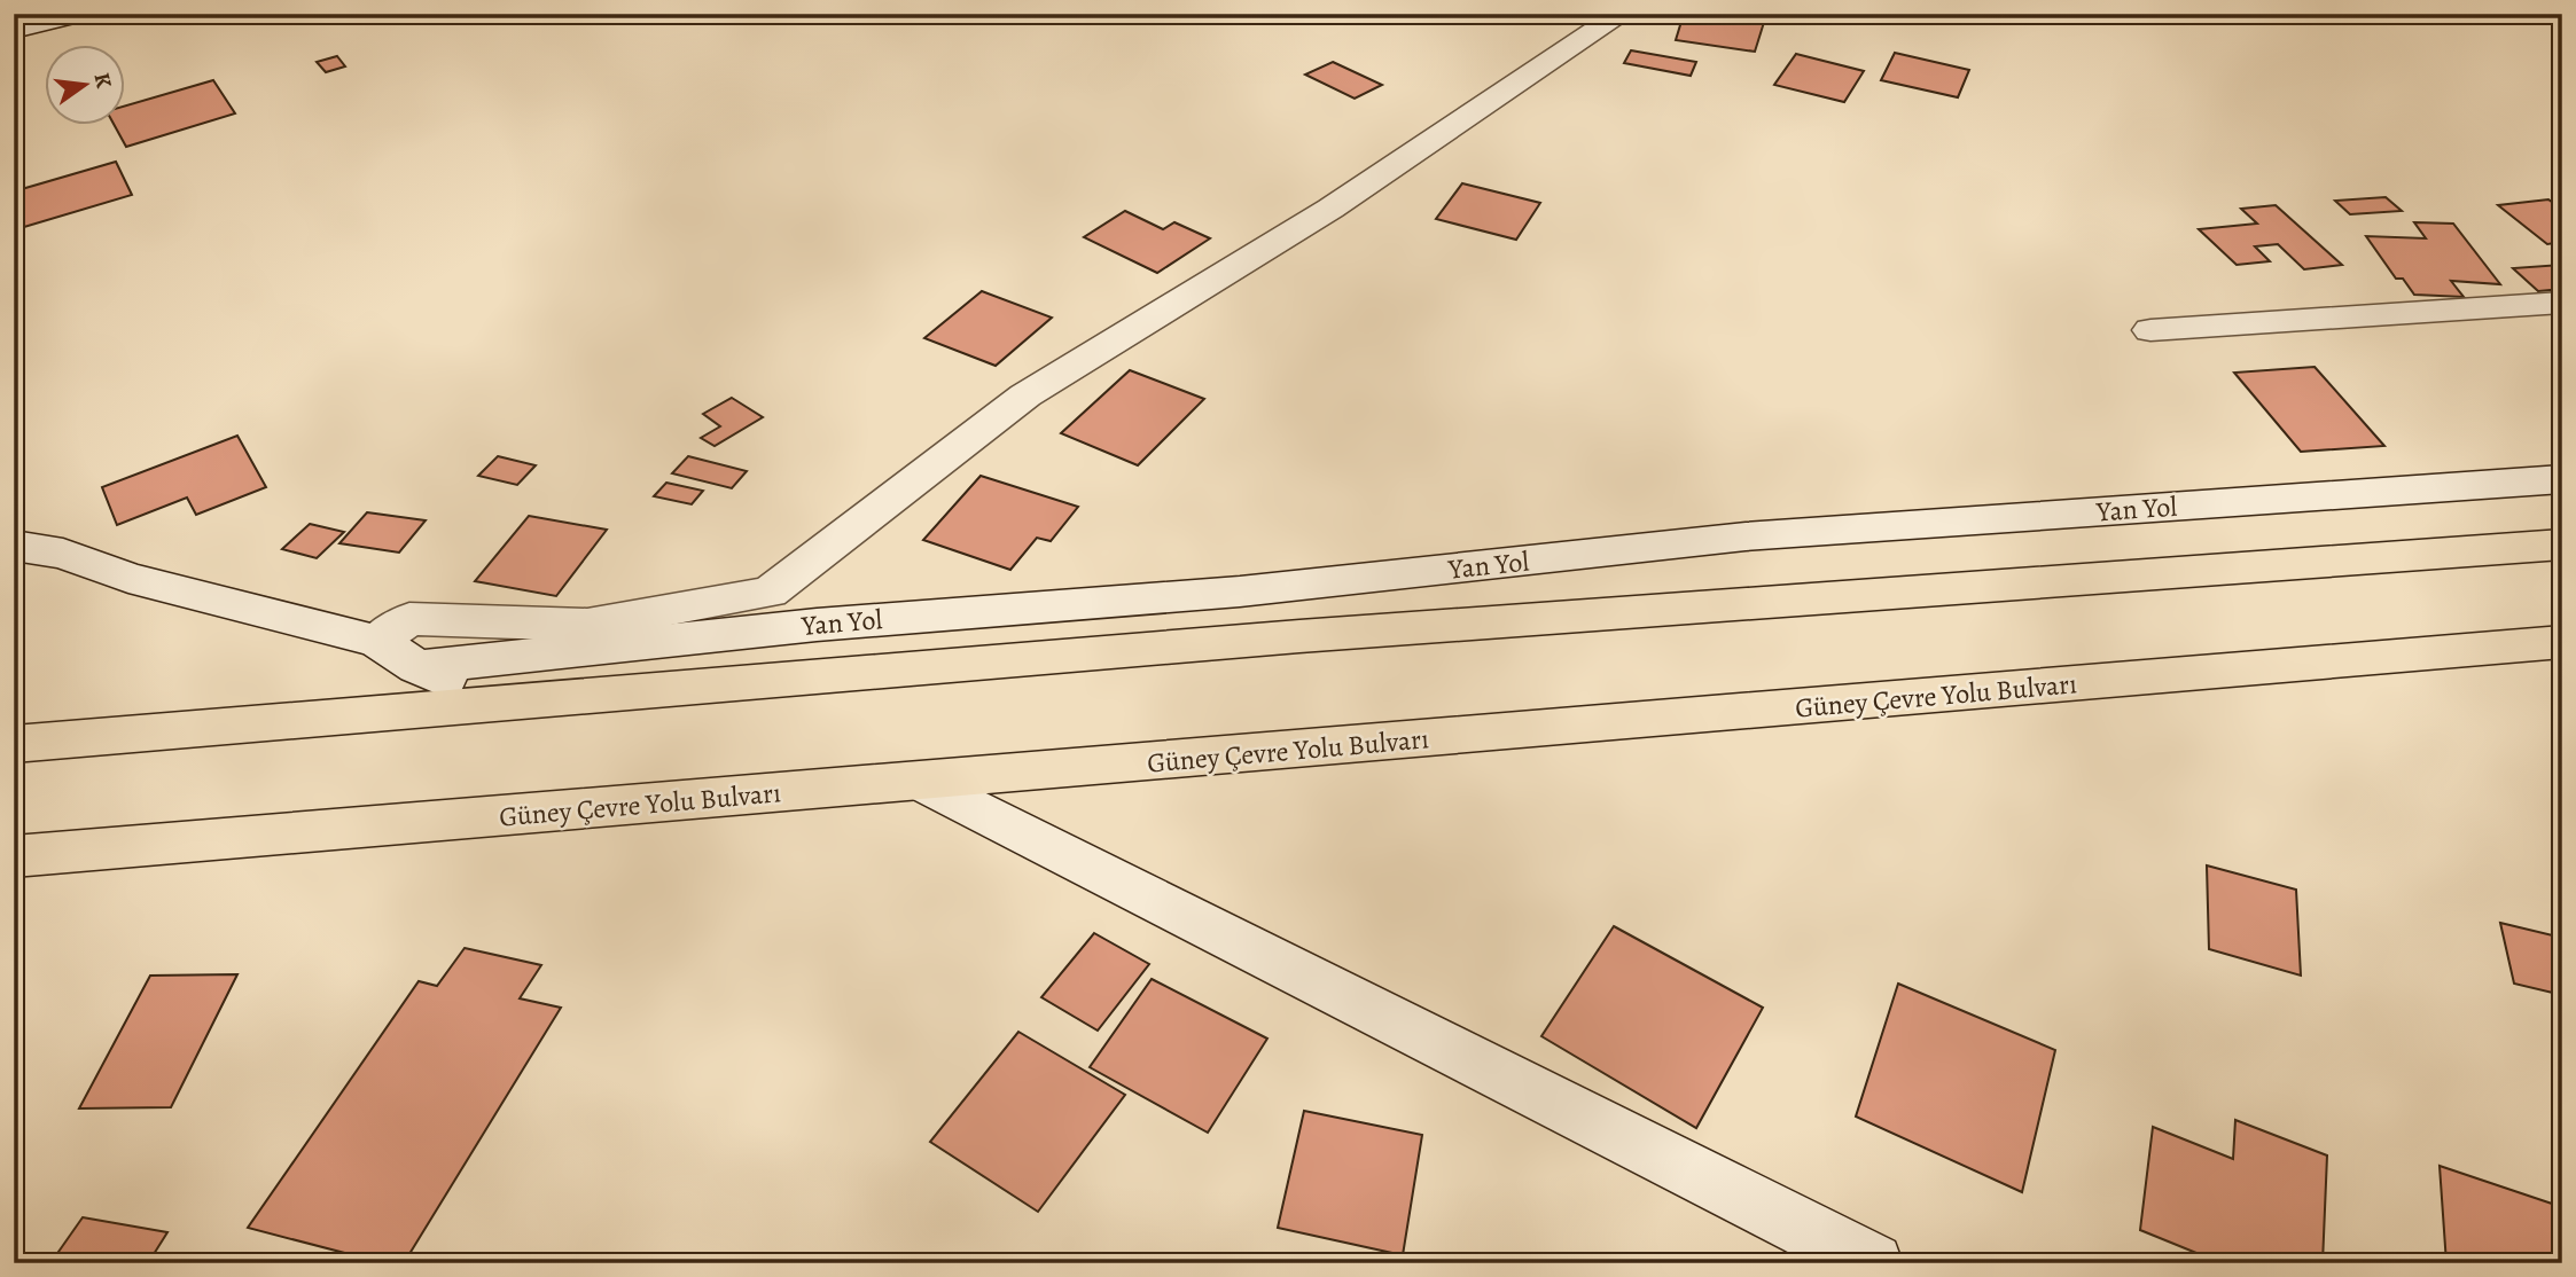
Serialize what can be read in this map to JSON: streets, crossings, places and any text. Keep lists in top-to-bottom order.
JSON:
{
  "streets": {
    "highway": ["Güney Çevre Yolu Bulvarı"],
    "street": ["Yan Yol"]
  },
  "north": "right"
}
